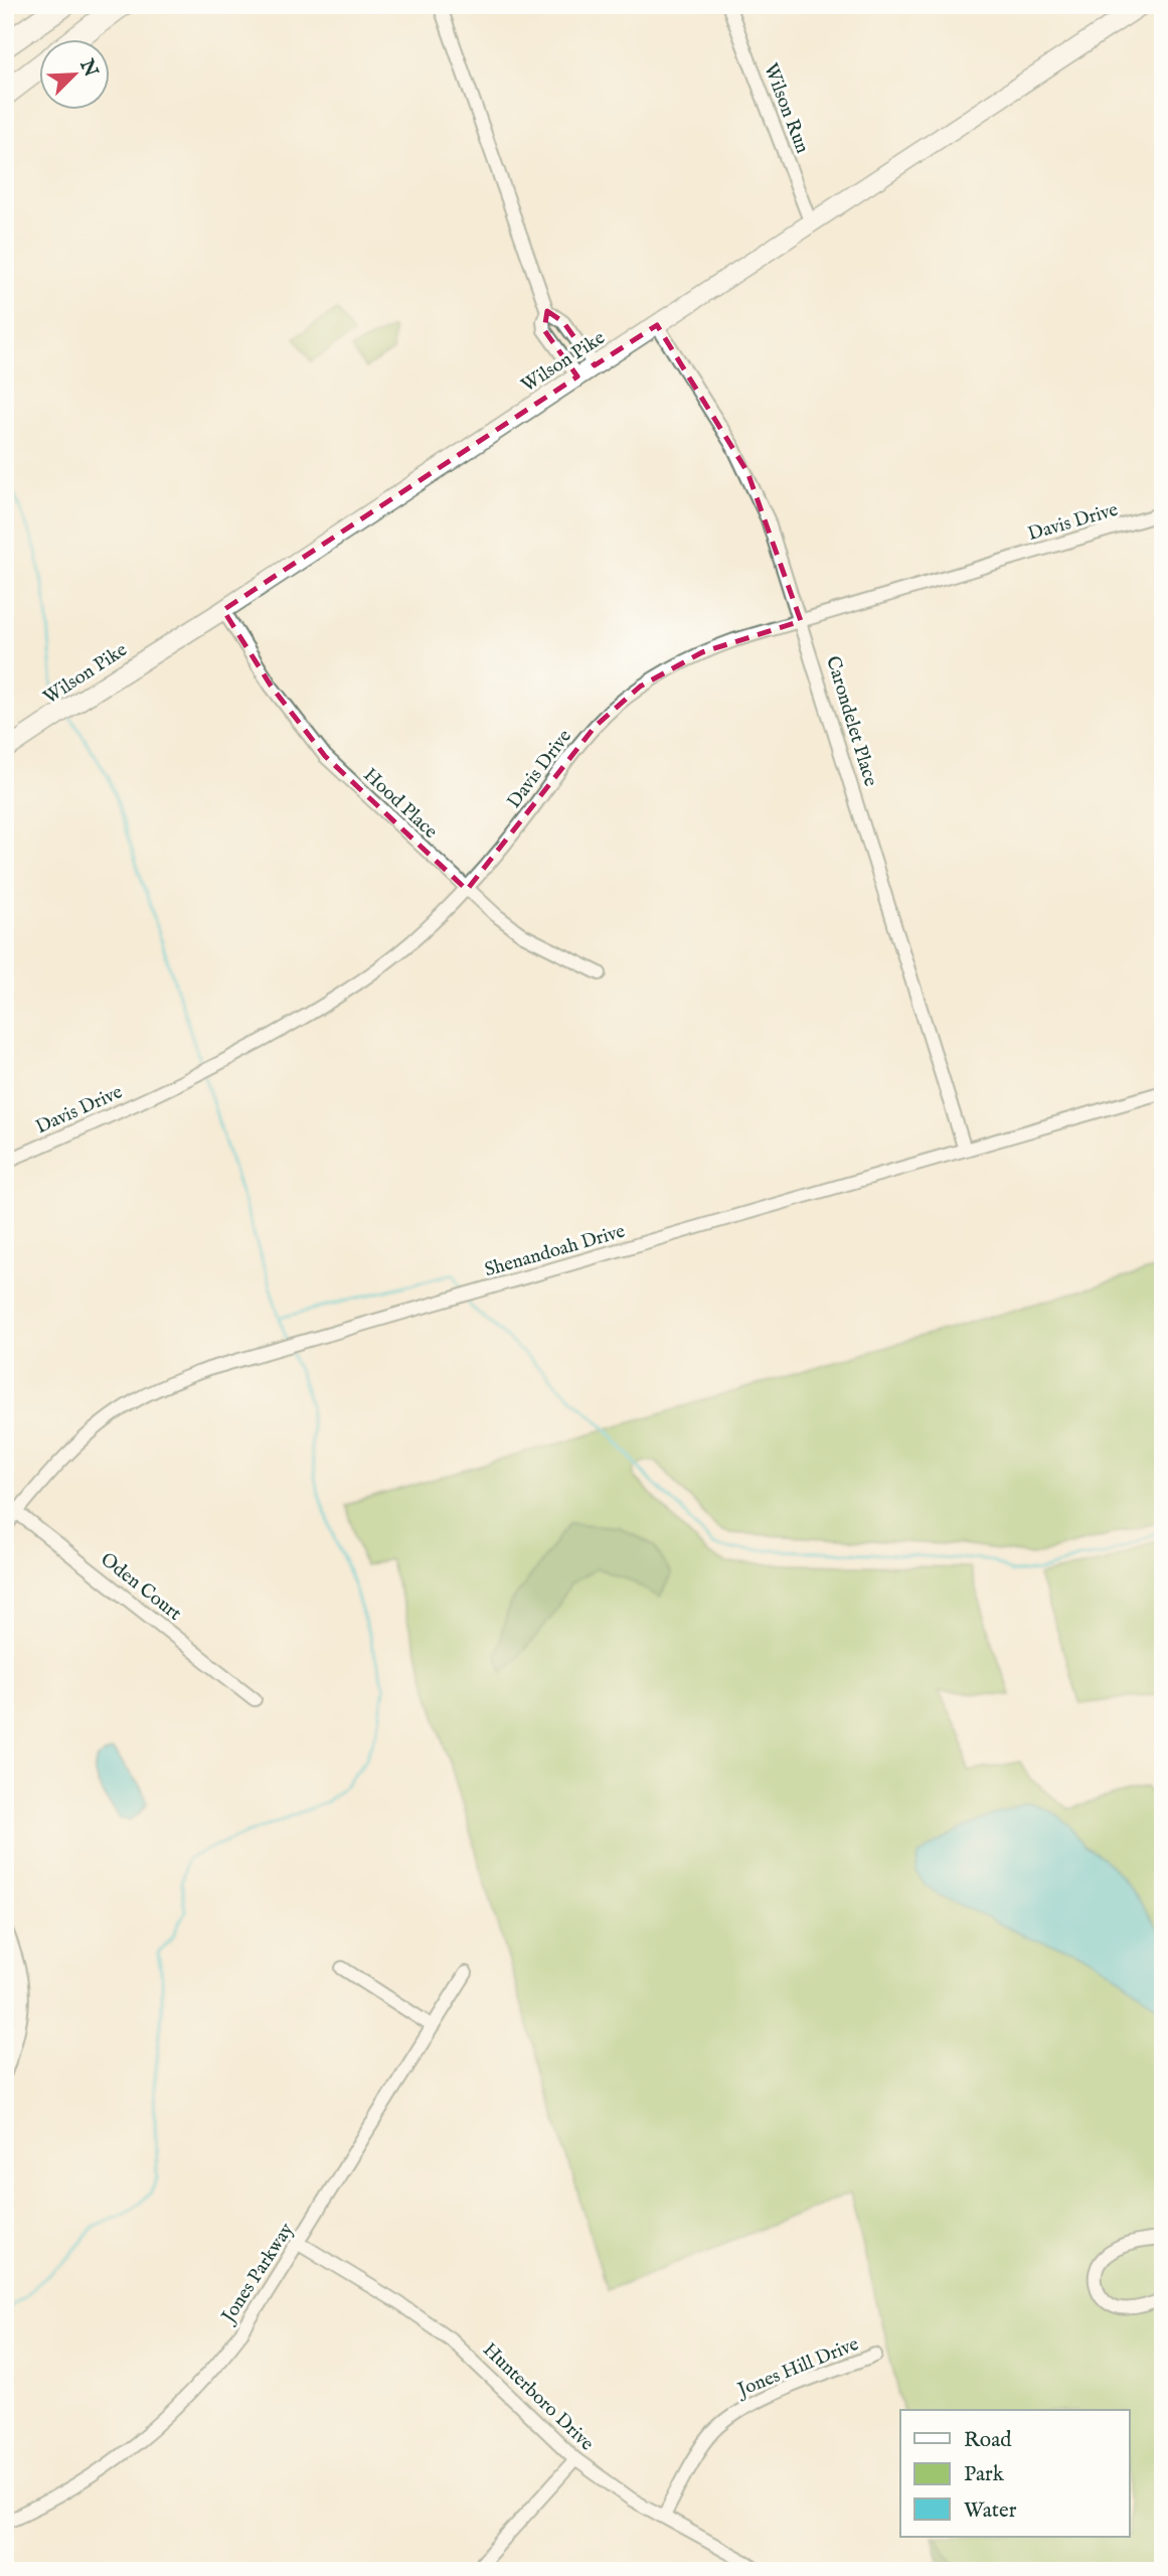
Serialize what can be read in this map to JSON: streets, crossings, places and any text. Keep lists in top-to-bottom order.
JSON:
{
  "streets": {
    "main road": ["Wilson Pike"],
    "street": [
      "Wilson Run",
      "Davis Drive",
      "Carondelet Place",
      "Hood Place",
      "Shenandoah Drive",
      "Oden Court",
      "Jones Parkway",
      "Jones Hill Drive",
      "Hunterboro Drive"
    ]
  },
  "crossings": [
    ["Wilson Run", "Wilson Pike"],
    ["Wilson Pike", "Carondelet Place"],
    ["Wilson Pike", "Hood Place"],
    ["Davis Drive", "Carondelet Place"],
    ["Davis Drive", "Hood Place"],
    ["Carondelet Place", "Shenandoah Drive"],
    ["Shenandoah Drive", "Oden Court"],
    ["Jones Parkway", "Hunterboro Drive"],
    ["Jones Hill Drive", "Hunterboro Drive"]
  ],
  "legend": ["Road", "Park", "Water"],
  "north": "top right"
}
